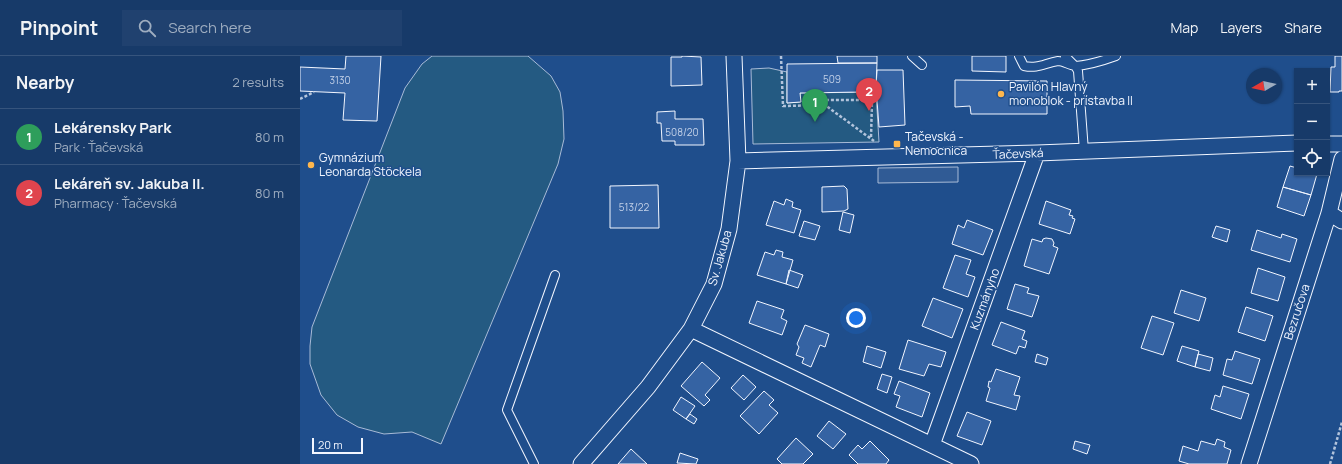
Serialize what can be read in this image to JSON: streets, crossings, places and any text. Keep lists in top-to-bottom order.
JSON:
{
  "streets": {
    "street": [
      "Ťačevská",
      "Sv. Jakuba",
      "Kuzmányho",
      "Bezručova"
    ]
  },
  "crossings": [
    ["Ťačevská", "Sv. Jakuba"],
    ["Ťačevská", "Kuzmányho"]
  ],
  "places": {
    "other": ["Pavilón Hlavný monoblok - prístavba II", "Gymnázium Leonarda Stöckela"],
    "transit": ["Tačevská - Nemocnica"]
  },
  "house_numbers": [
    "509",
    "3130",
    "508/20",
    "513/22"
  ],
  "scale_bar": "20 m",
  "north": "left",
  "page": {
    "header": "Pinpoint",
    "search": "Search here",
    "nav": ["Map", "Layers", "Share"],
    "heading": ["Nearby", "2 results"],
    "map_buttons": ["+", "−"],
    "pins": ["2", "1"],
    "list": [
      {
        "mark": "1",
        "name": "Lekárensky Park",
        "note": "Park · Ťačevská",
        "value": "80 m"
      },
      {
        "mark": "2",
        "name": "Lekáreň sv. Jakuba II.",
        "note": "Pharmacy · Ťačevská",
        "value": "80 m"
      }
    ],
    "scale": "20 m"
  }
}
